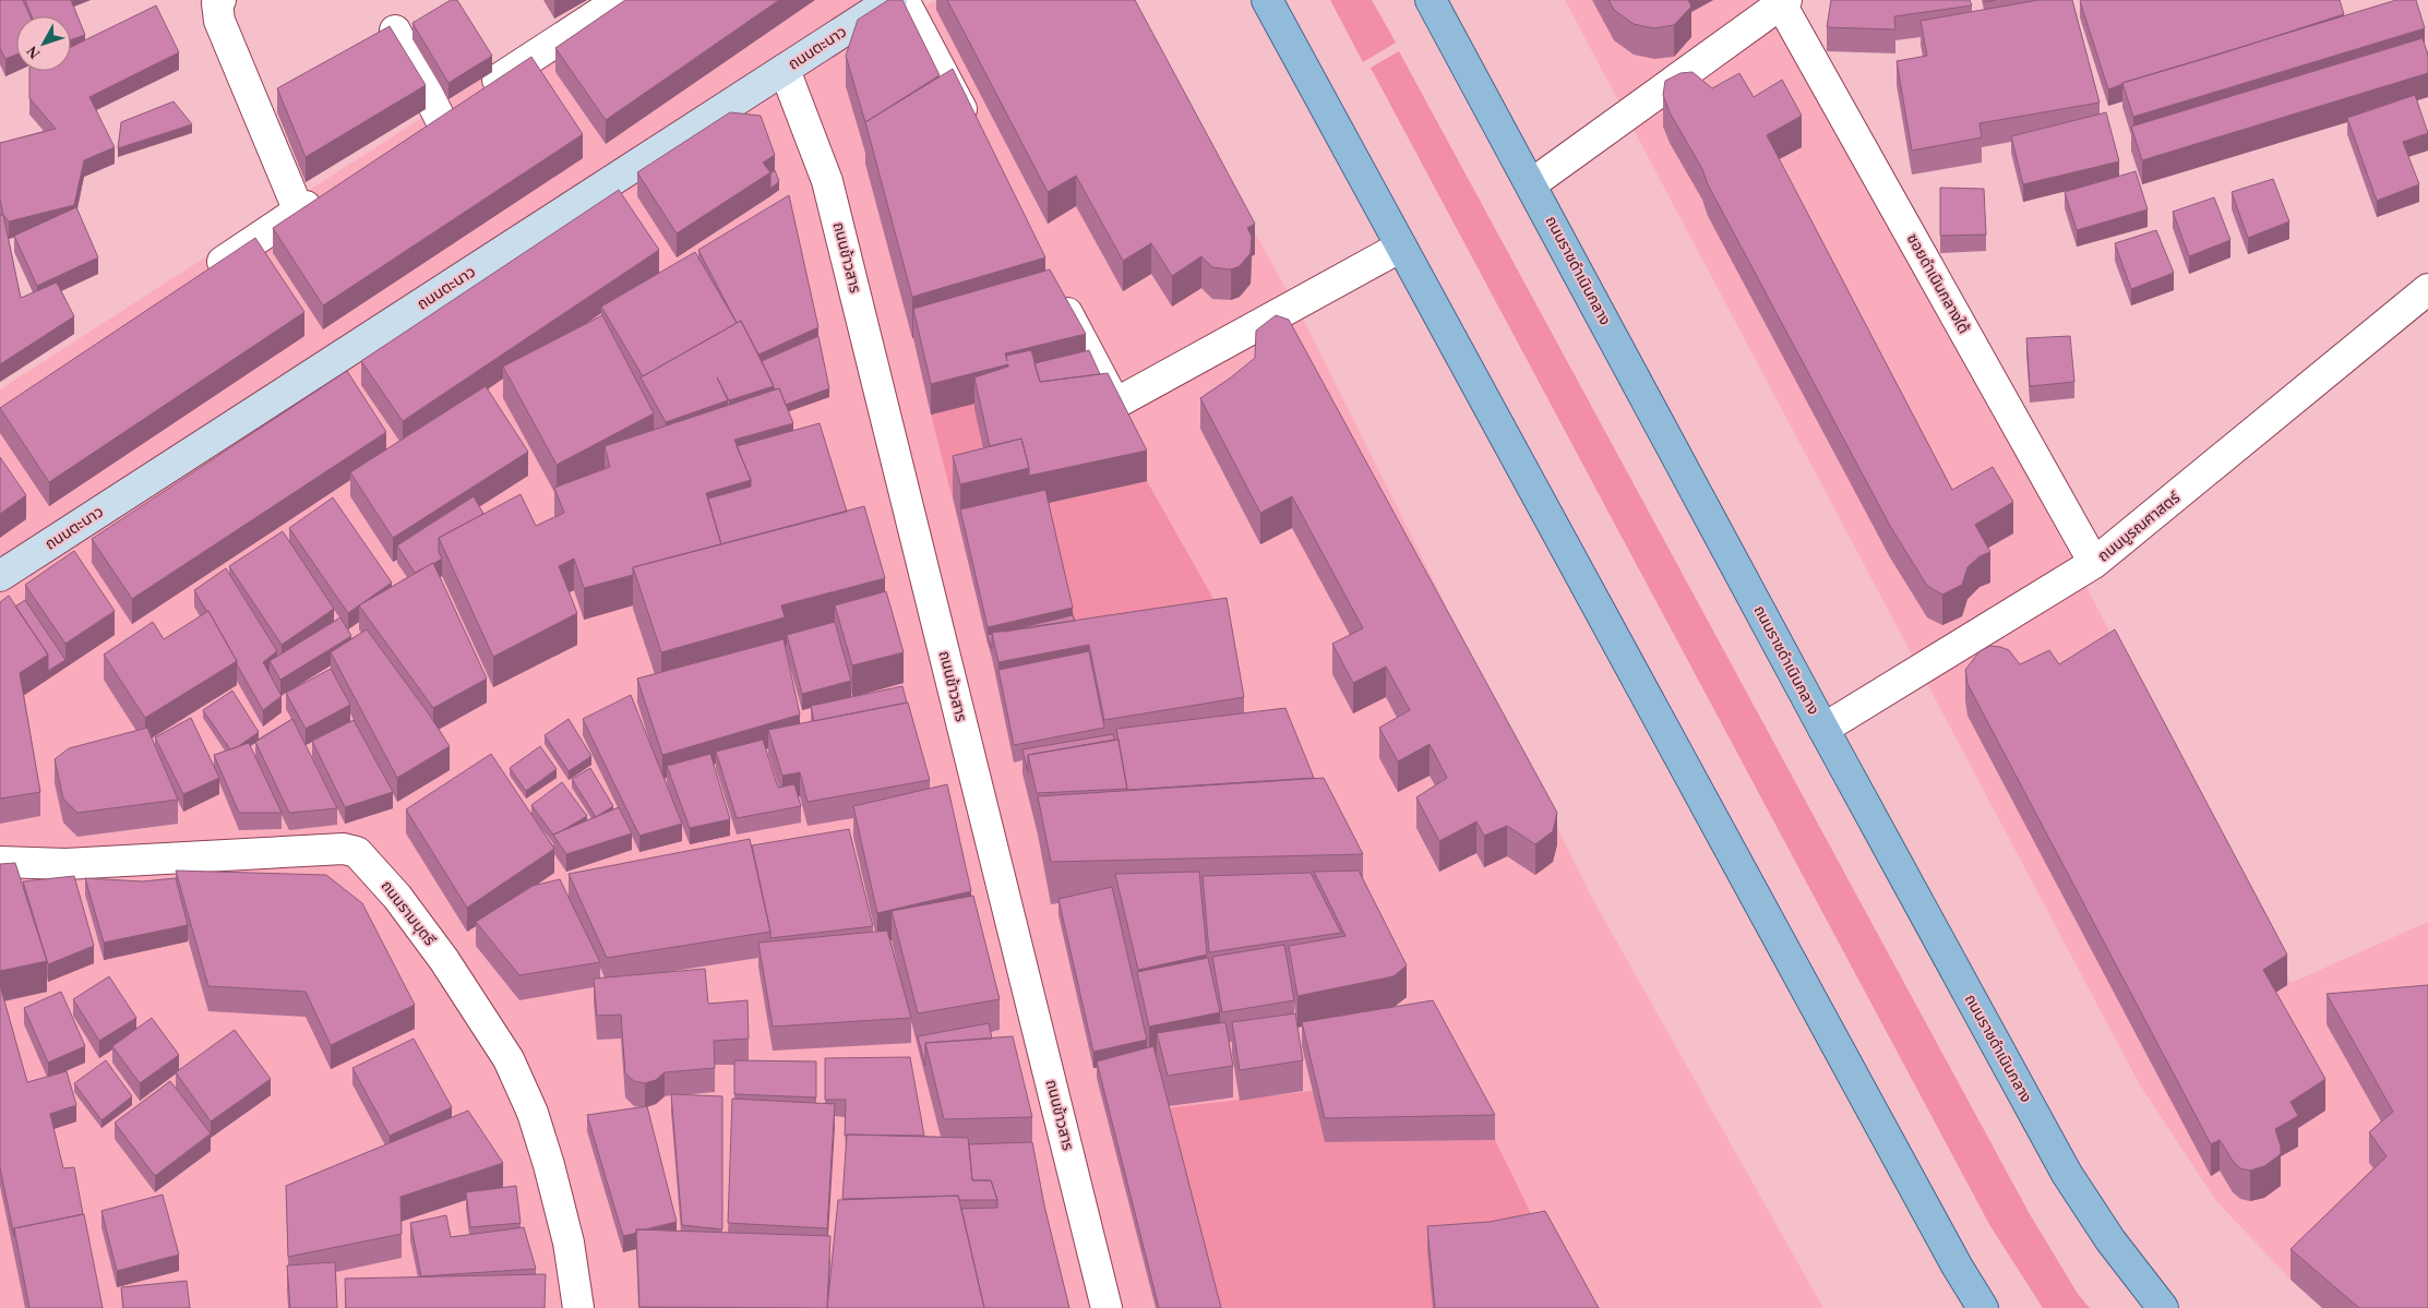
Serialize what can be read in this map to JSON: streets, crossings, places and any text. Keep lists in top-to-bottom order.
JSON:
{
  "streets": {
    "main road": ["ถนนราชดำเนินกลาง"],
    "street": [
      "ถนนตะนาว",
      "ถนนข้าวสาร",
      "ซอยดำเนินกลางใต้",
      "ถนนบูรณศาสตร์",
      "ถนนรามบุตรี"
    ]
  },
  "crossings": [
    ["ถนนตะนาว", "ถนนข้าวสาร"],
    ["ถนนราชดำเนินกลาง", "ซอยดำเนินกลางใต้"],
    ["ถนนราชดำเนินกลาง", "ถนนบูรณศาสตร์"],
    ["ซอยดำเนินกลางใต้", "ถนนบูรณศาสตร์"]
  ],
  "north": "bottom left"
}
